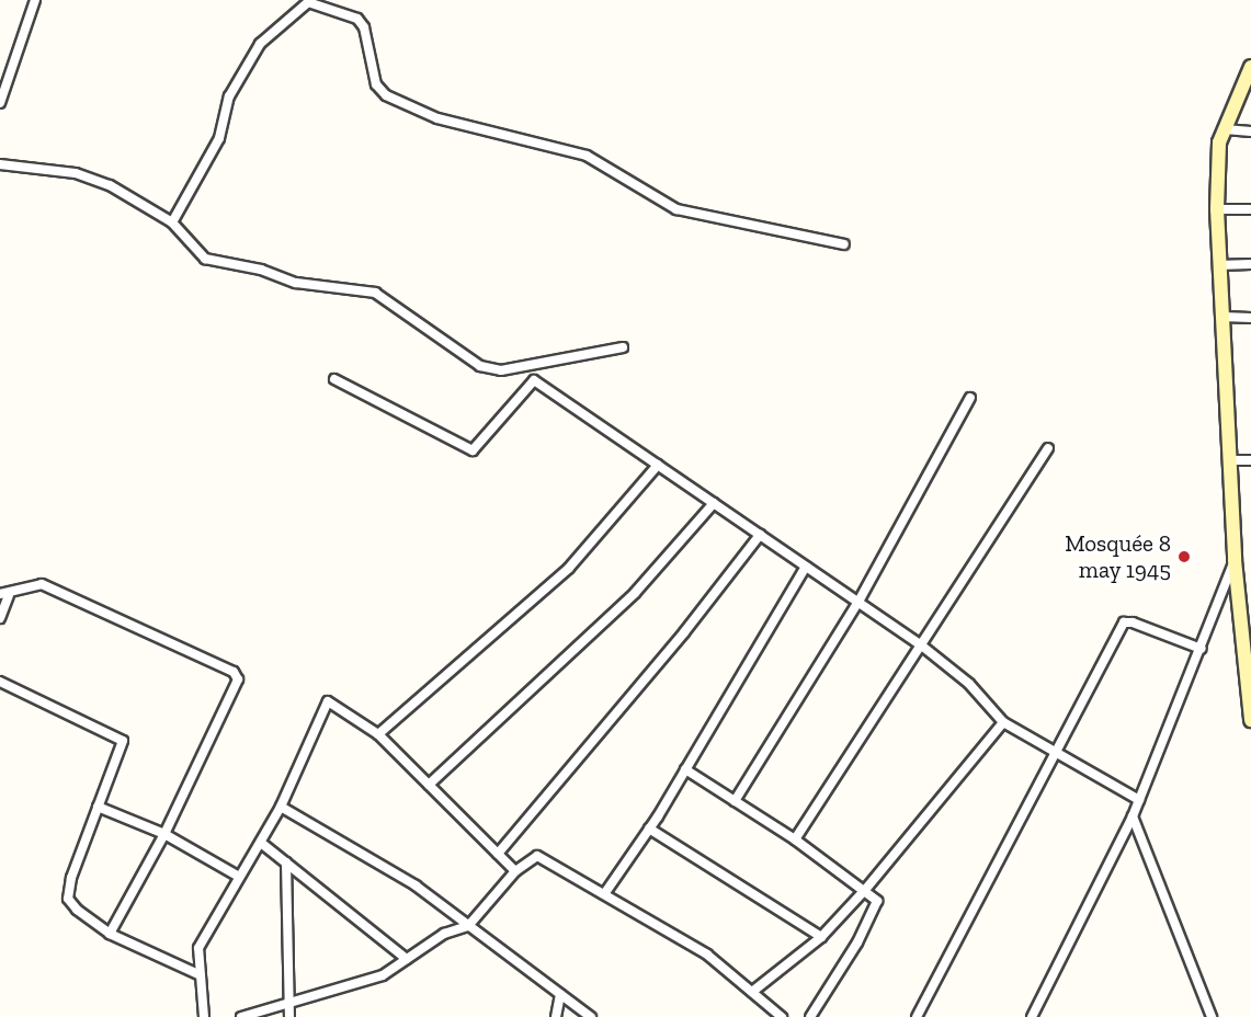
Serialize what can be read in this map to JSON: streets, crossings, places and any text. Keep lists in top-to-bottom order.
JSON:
{
  "places": ["Mosquée 8 may 1945"]
}
